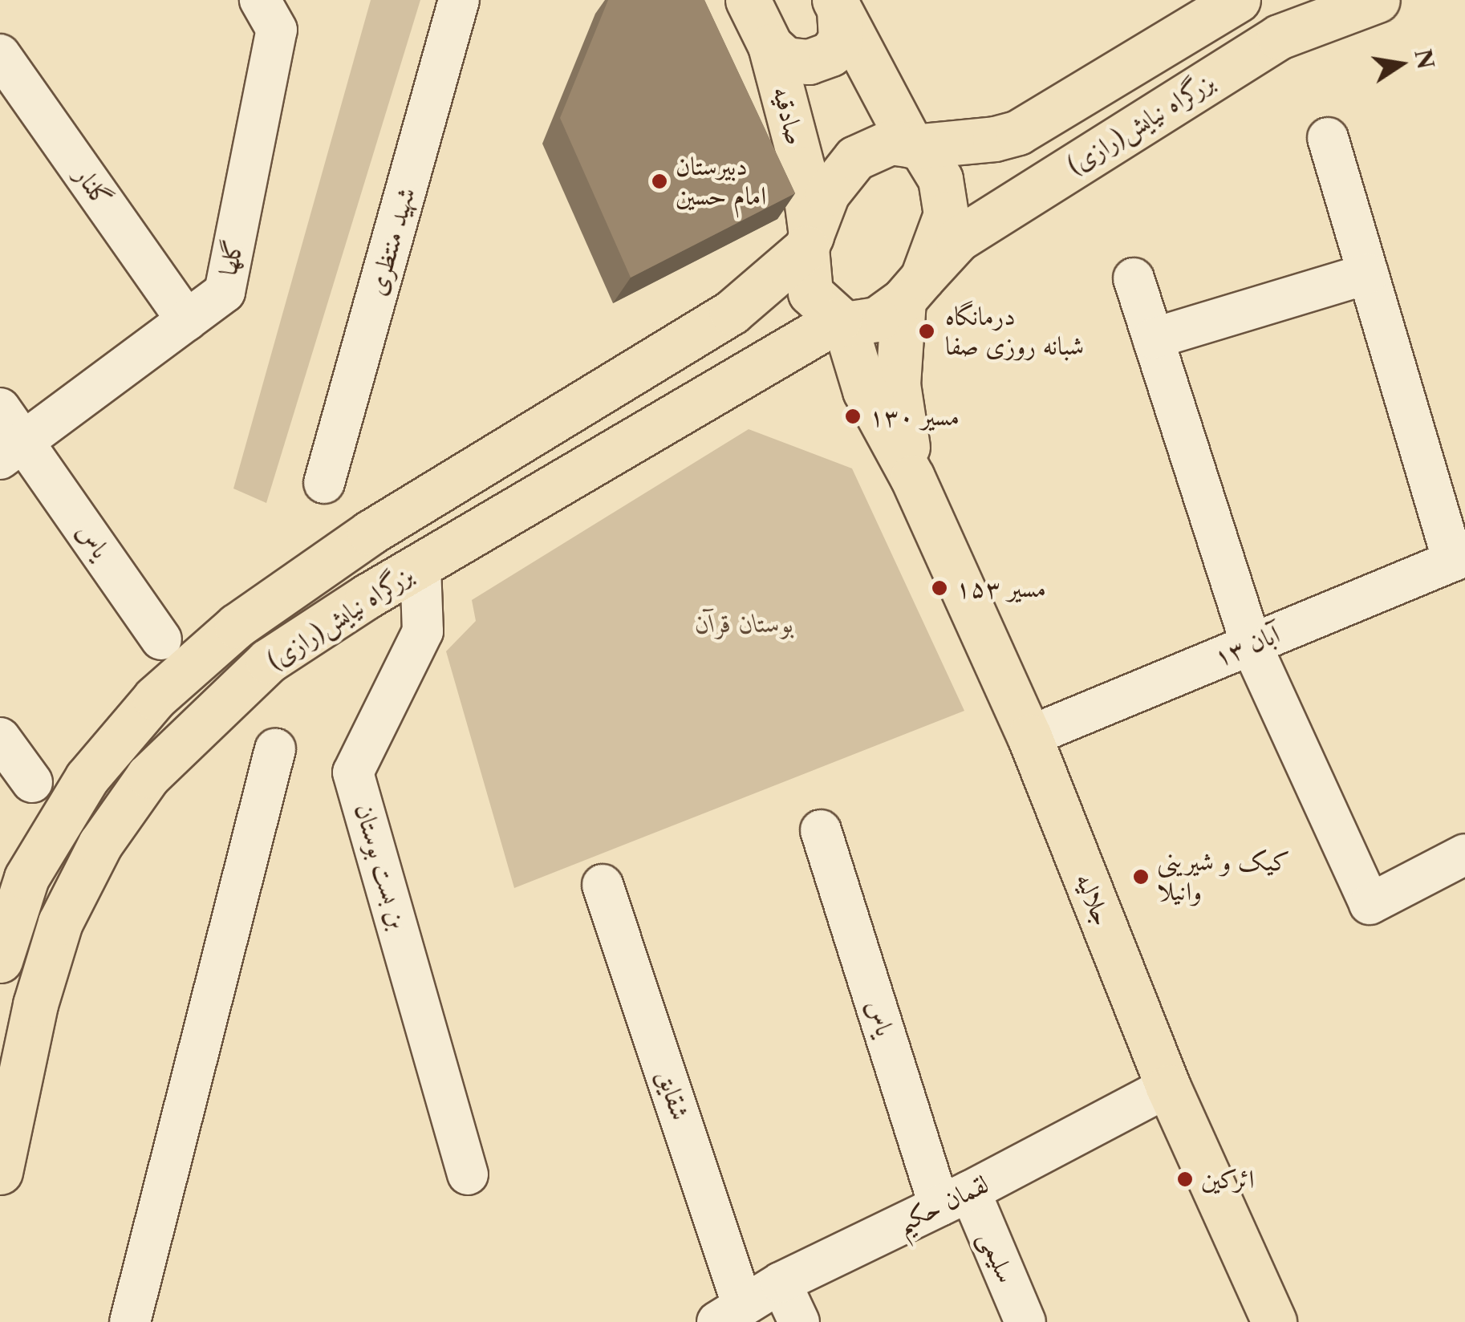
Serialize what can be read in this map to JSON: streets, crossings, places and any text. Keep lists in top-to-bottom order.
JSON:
{
  "streets": {
    "main road": ["صادقیه", "بزرگراه نیایش(رازی)", "جلالیه"],
    "street": [
      "گلنار",
      "شهید منتظری",
      "گلها",
      "یاس",
      "۱۳ آبان",
      "بن بست بوستان",
      "شقایق",
      "لقمان حکیم",
      "سلیمی"
    ]
  },
  "crossings": [
    ["صادقیه", "بزرگراه نیایش(رازی)"],
    ["بزرگراه نیایش(رازی)", "بن بست بوستان"],
    ["گلنار", "گلها"],
    ["گلها", "یاس"],
    ["یاس", "لقمان حکیم"],
    ["یاس", "سلیمی"],
    ["۱۳ آبان", "جلالیه"],
    ["جلالیه", "لقمان حکیم"],
    ["شقایق", "لقمان حکیم"],
    ["لقمان حکیم", "سلیمی"]
  ],
  "parks": ["بوستان قرآن"],
  "places": [
    "دبیرستان امام حسین",
    "درمانگاه شبانه روزی صفا",
    "مسیر ۱۳۰",
    "مسیر ۱۵۳",
    "کیک و شیرینی وانیلا",
    "ائرکین"
  ],
  "north": "right"
}
